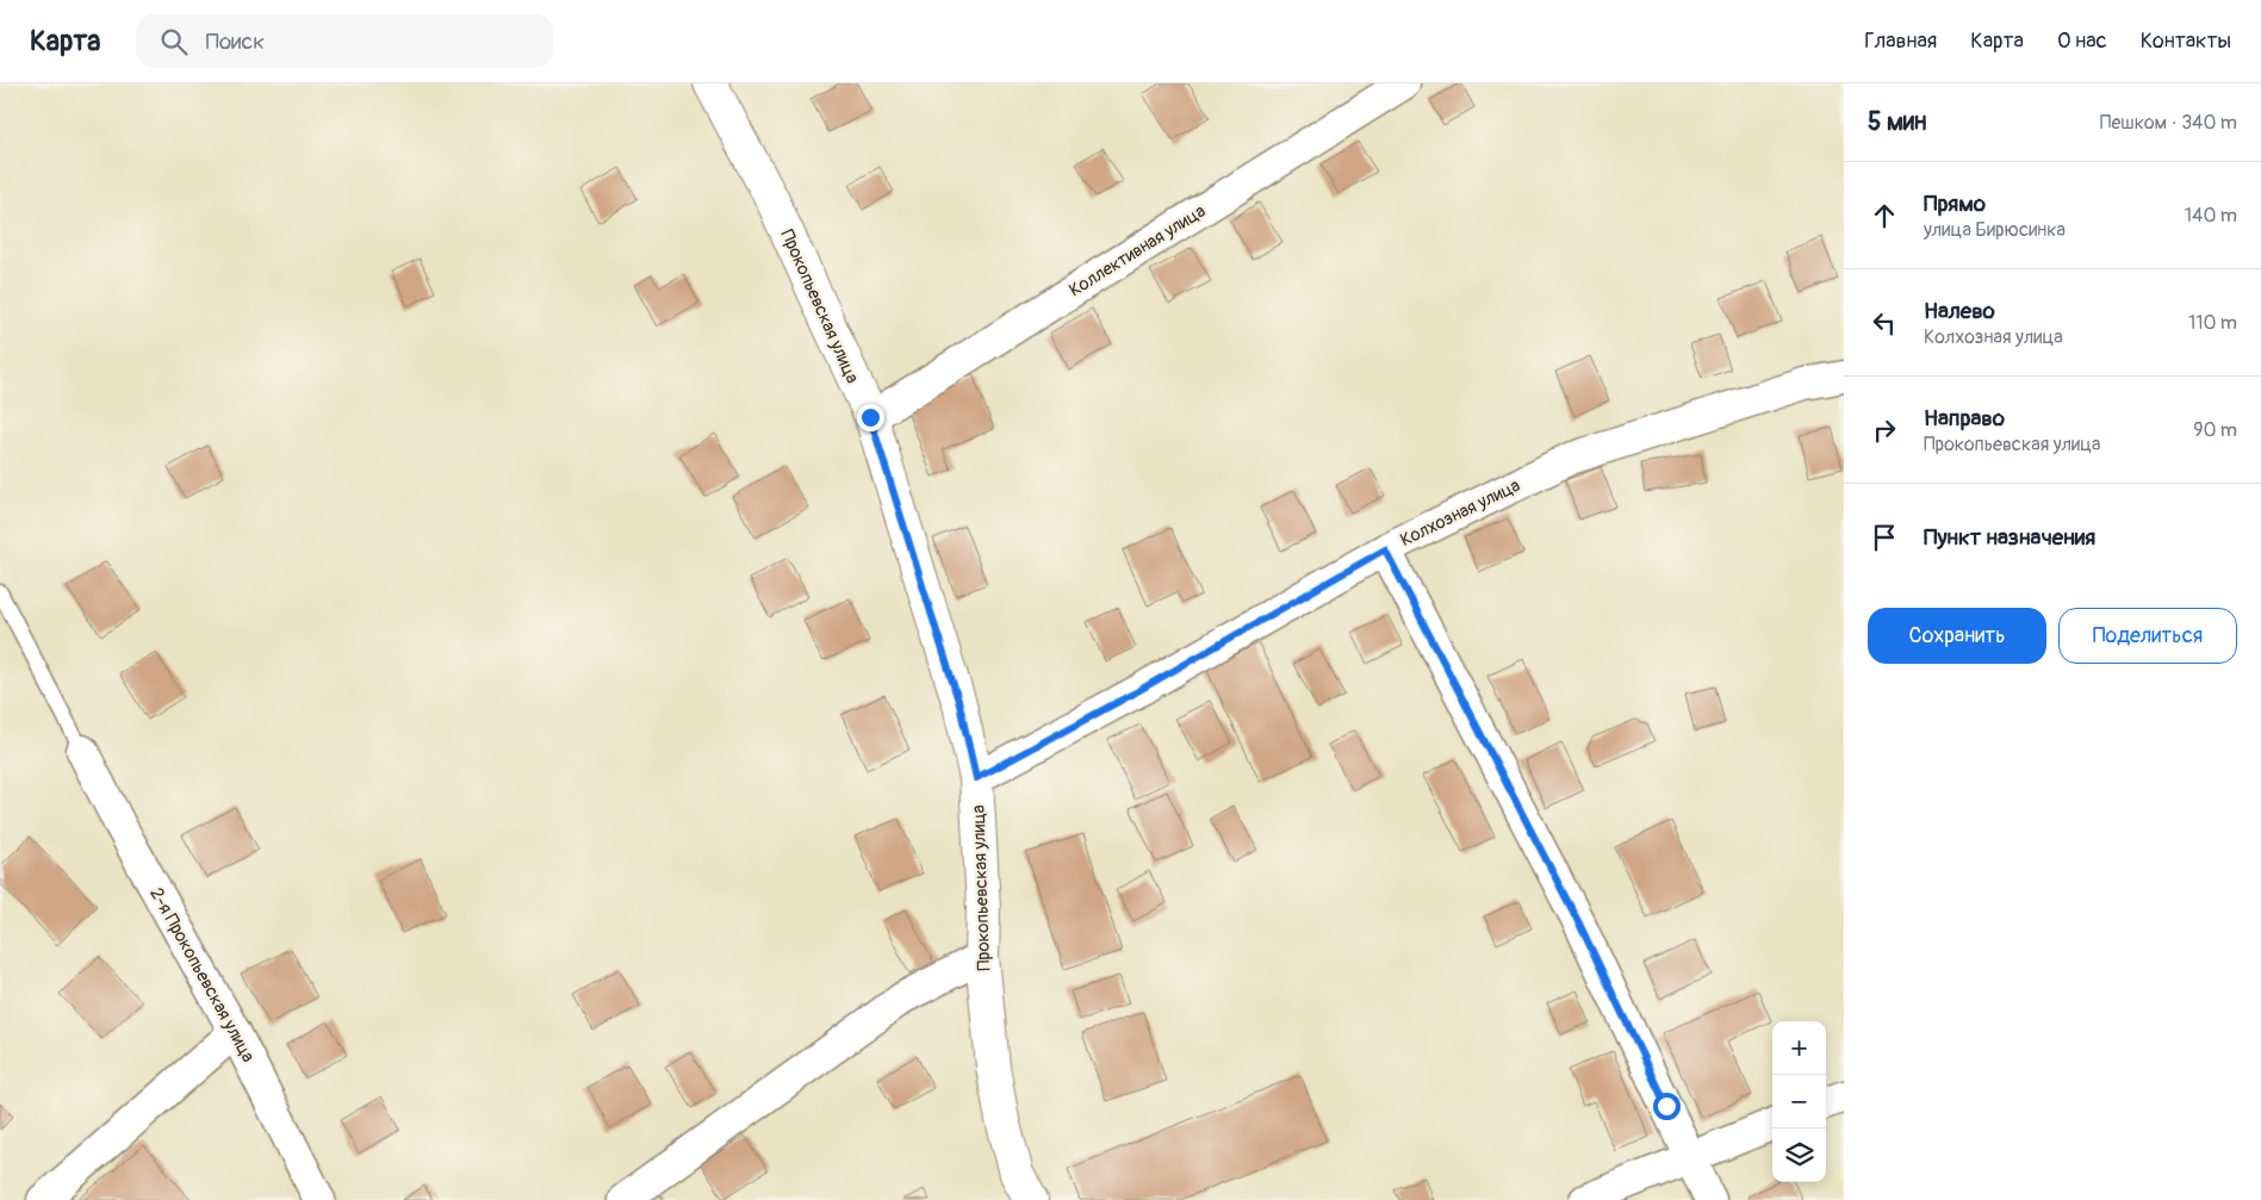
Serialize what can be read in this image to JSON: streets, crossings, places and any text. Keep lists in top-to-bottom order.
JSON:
{
  "streets": {
    "main road": ["Прокопьевская улица"],
    "street": ["Коллективная улица", "Колхозная улица", "2-я Прокопьевская улица"]
  },
  "crossings": [
    ["Коллективная улица", "Прокопьевская улица"],
    ["Прокопьевская улица", "Колхозная улица"]
  ],
  "page": {
    "header": "Карта",
    "search": "Поиск",
    "nav": [
      "Главная",
      "Карта",
      "О нас",
      "Контакты"
    ],
    "heading": ["5 мин", "Пешком · 340 m"],
    "list": [
      ["Прямо", "улица Бирюсинка", "140 m"],
      ["Налево", "Колхозная улица", "110 m"],
      ["Направо", "Прокопьевская улица", "90 m"],
      "Пункт назначения"
    ],
    "buttons": ["Сохранить", "Поделиться"],
    "map_buttons": ["+", "−"]
  }
}
